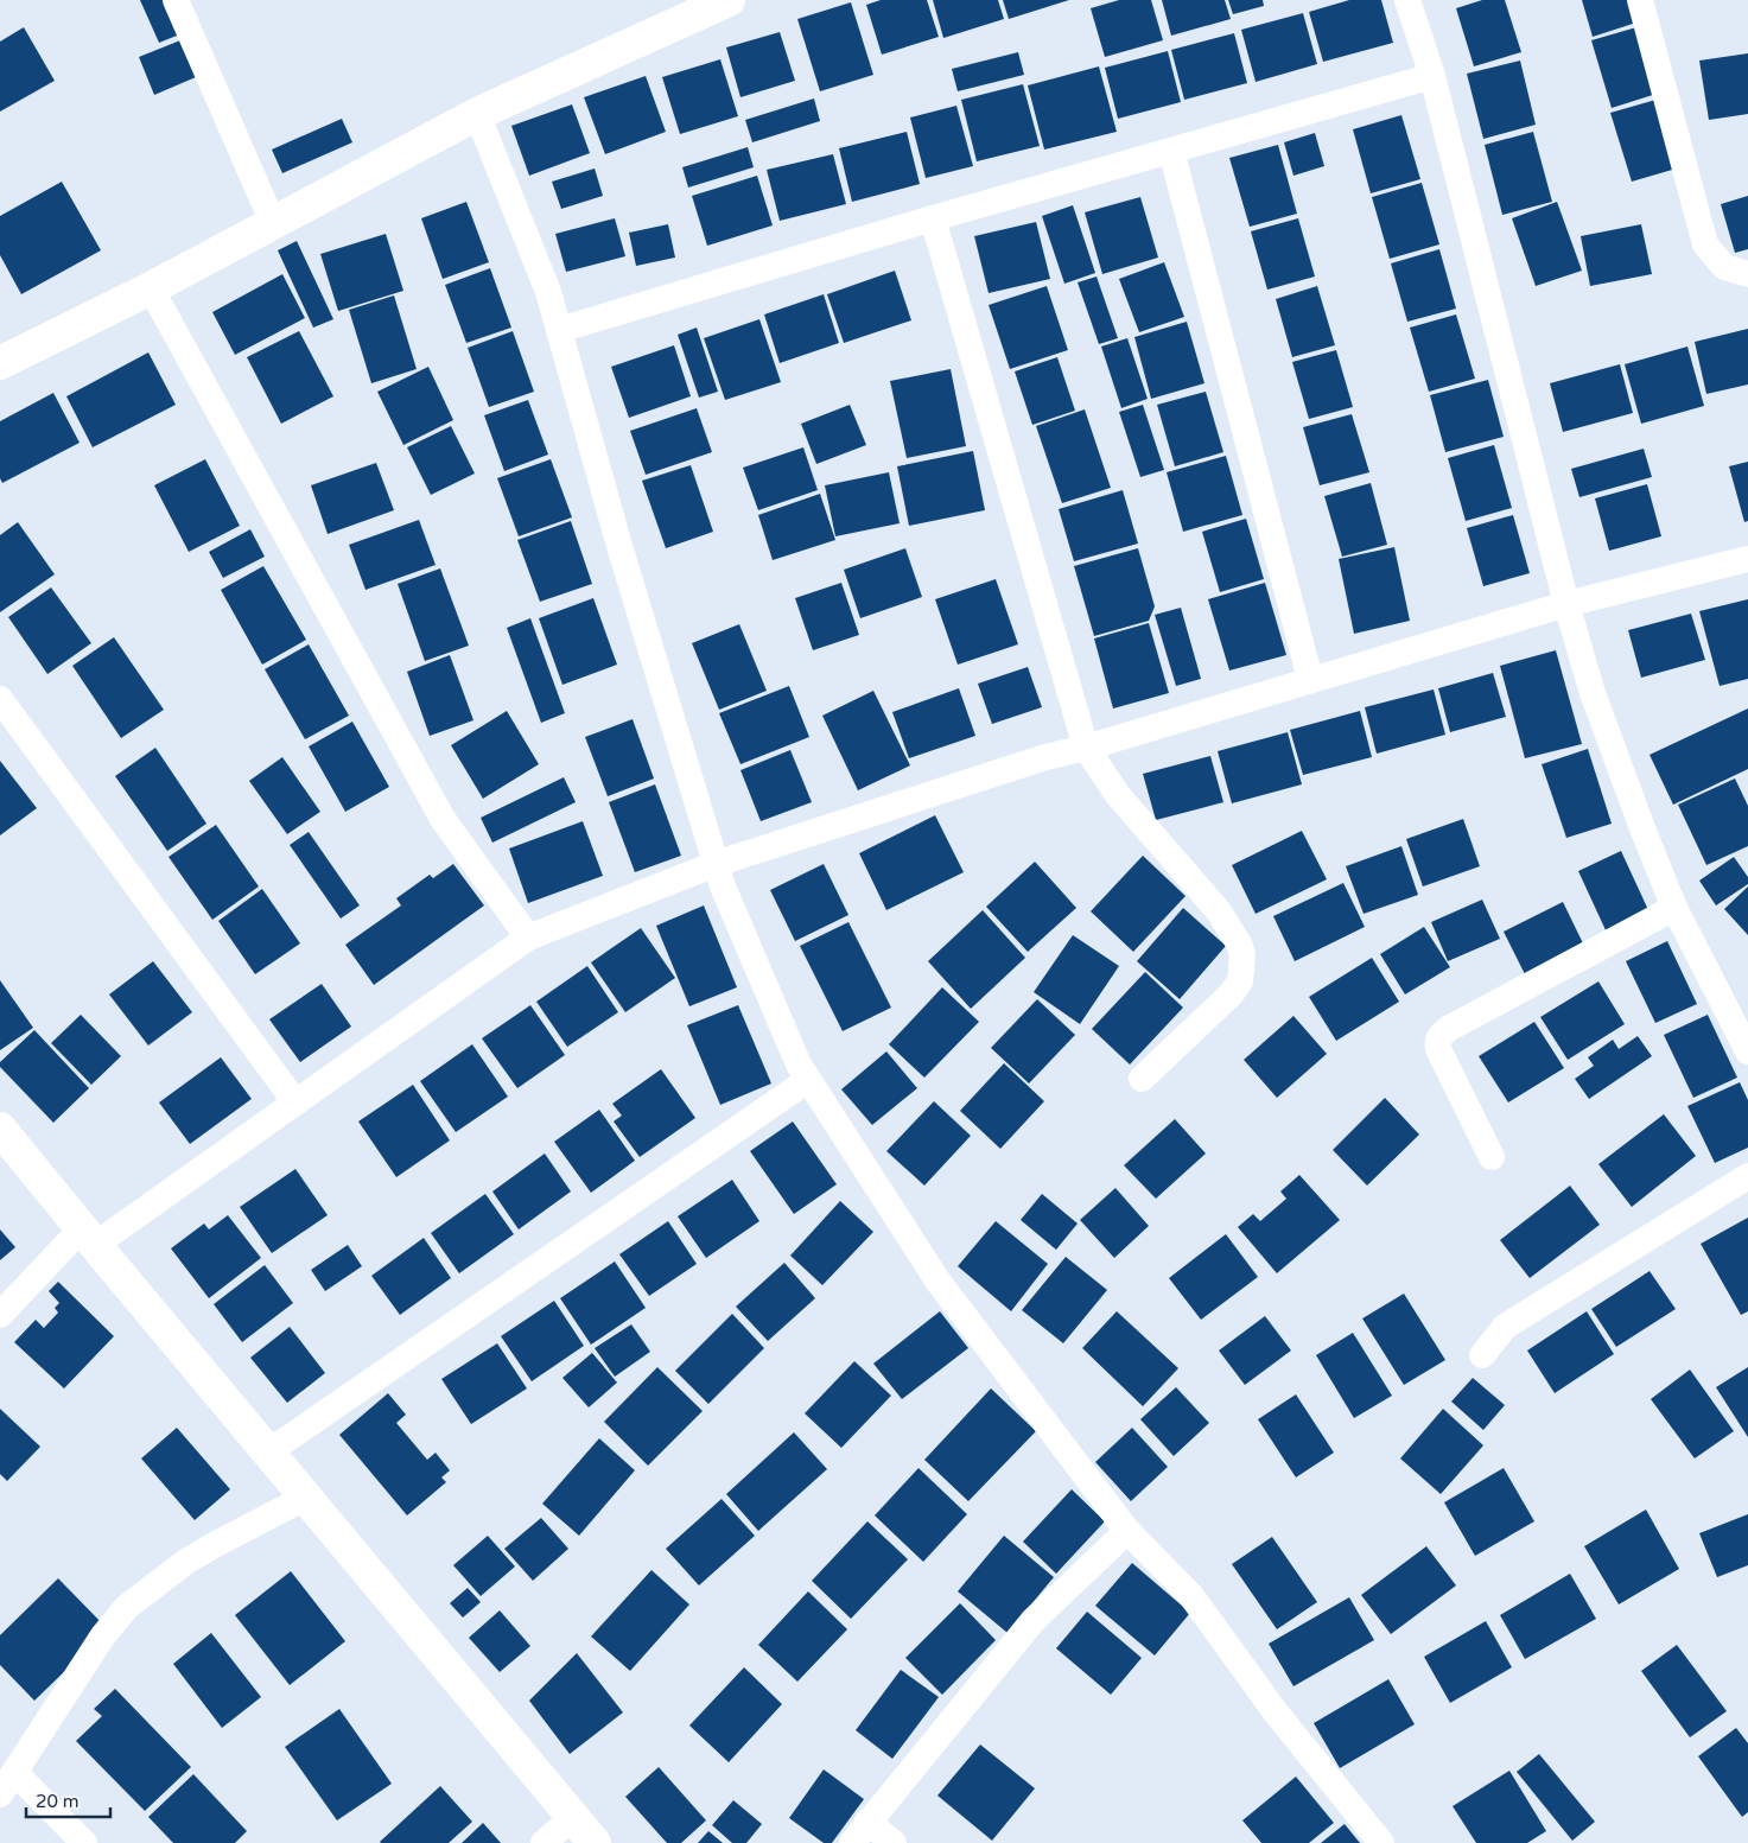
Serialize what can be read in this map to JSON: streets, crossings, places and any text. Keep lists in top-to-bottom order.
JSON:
{
  "scale_bar": "20 m"
}
